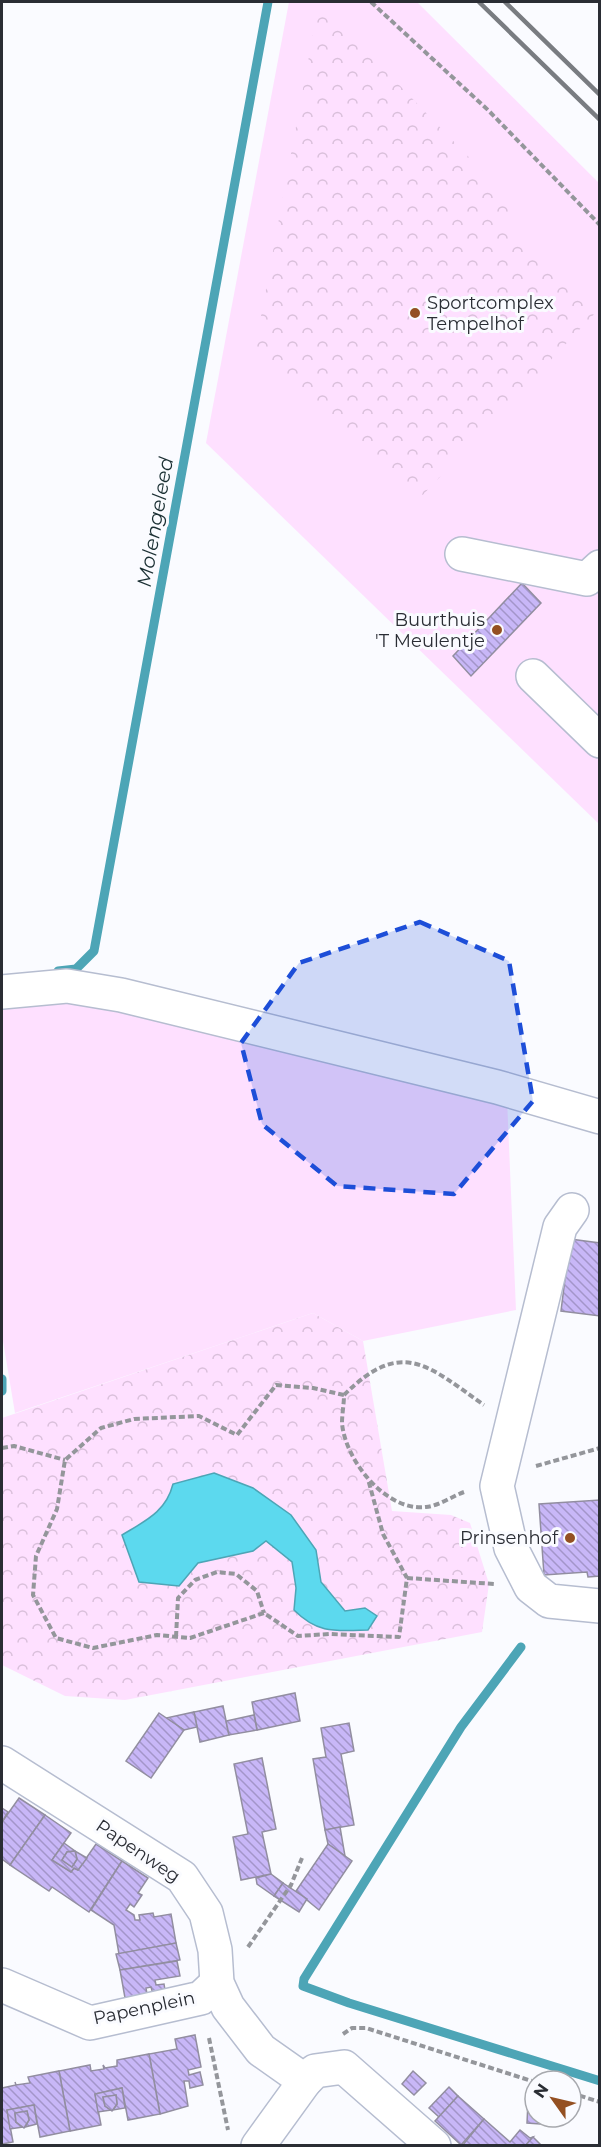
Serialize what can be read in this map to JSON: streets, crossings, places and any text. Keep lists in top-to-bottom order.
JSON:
{
  "streets": {
    "street": ["Papenweg", "Papenplein"]
  },
  "crossings": [
    ["Papenweg", "Papenplein"]
  ],
  "water": ["Molengeleed"],
  "places": ["Sportcomplex Tempelhof", "Buurthuis 'T Meulentje", "Prinsenhof"],
  "north": "top left"
}
